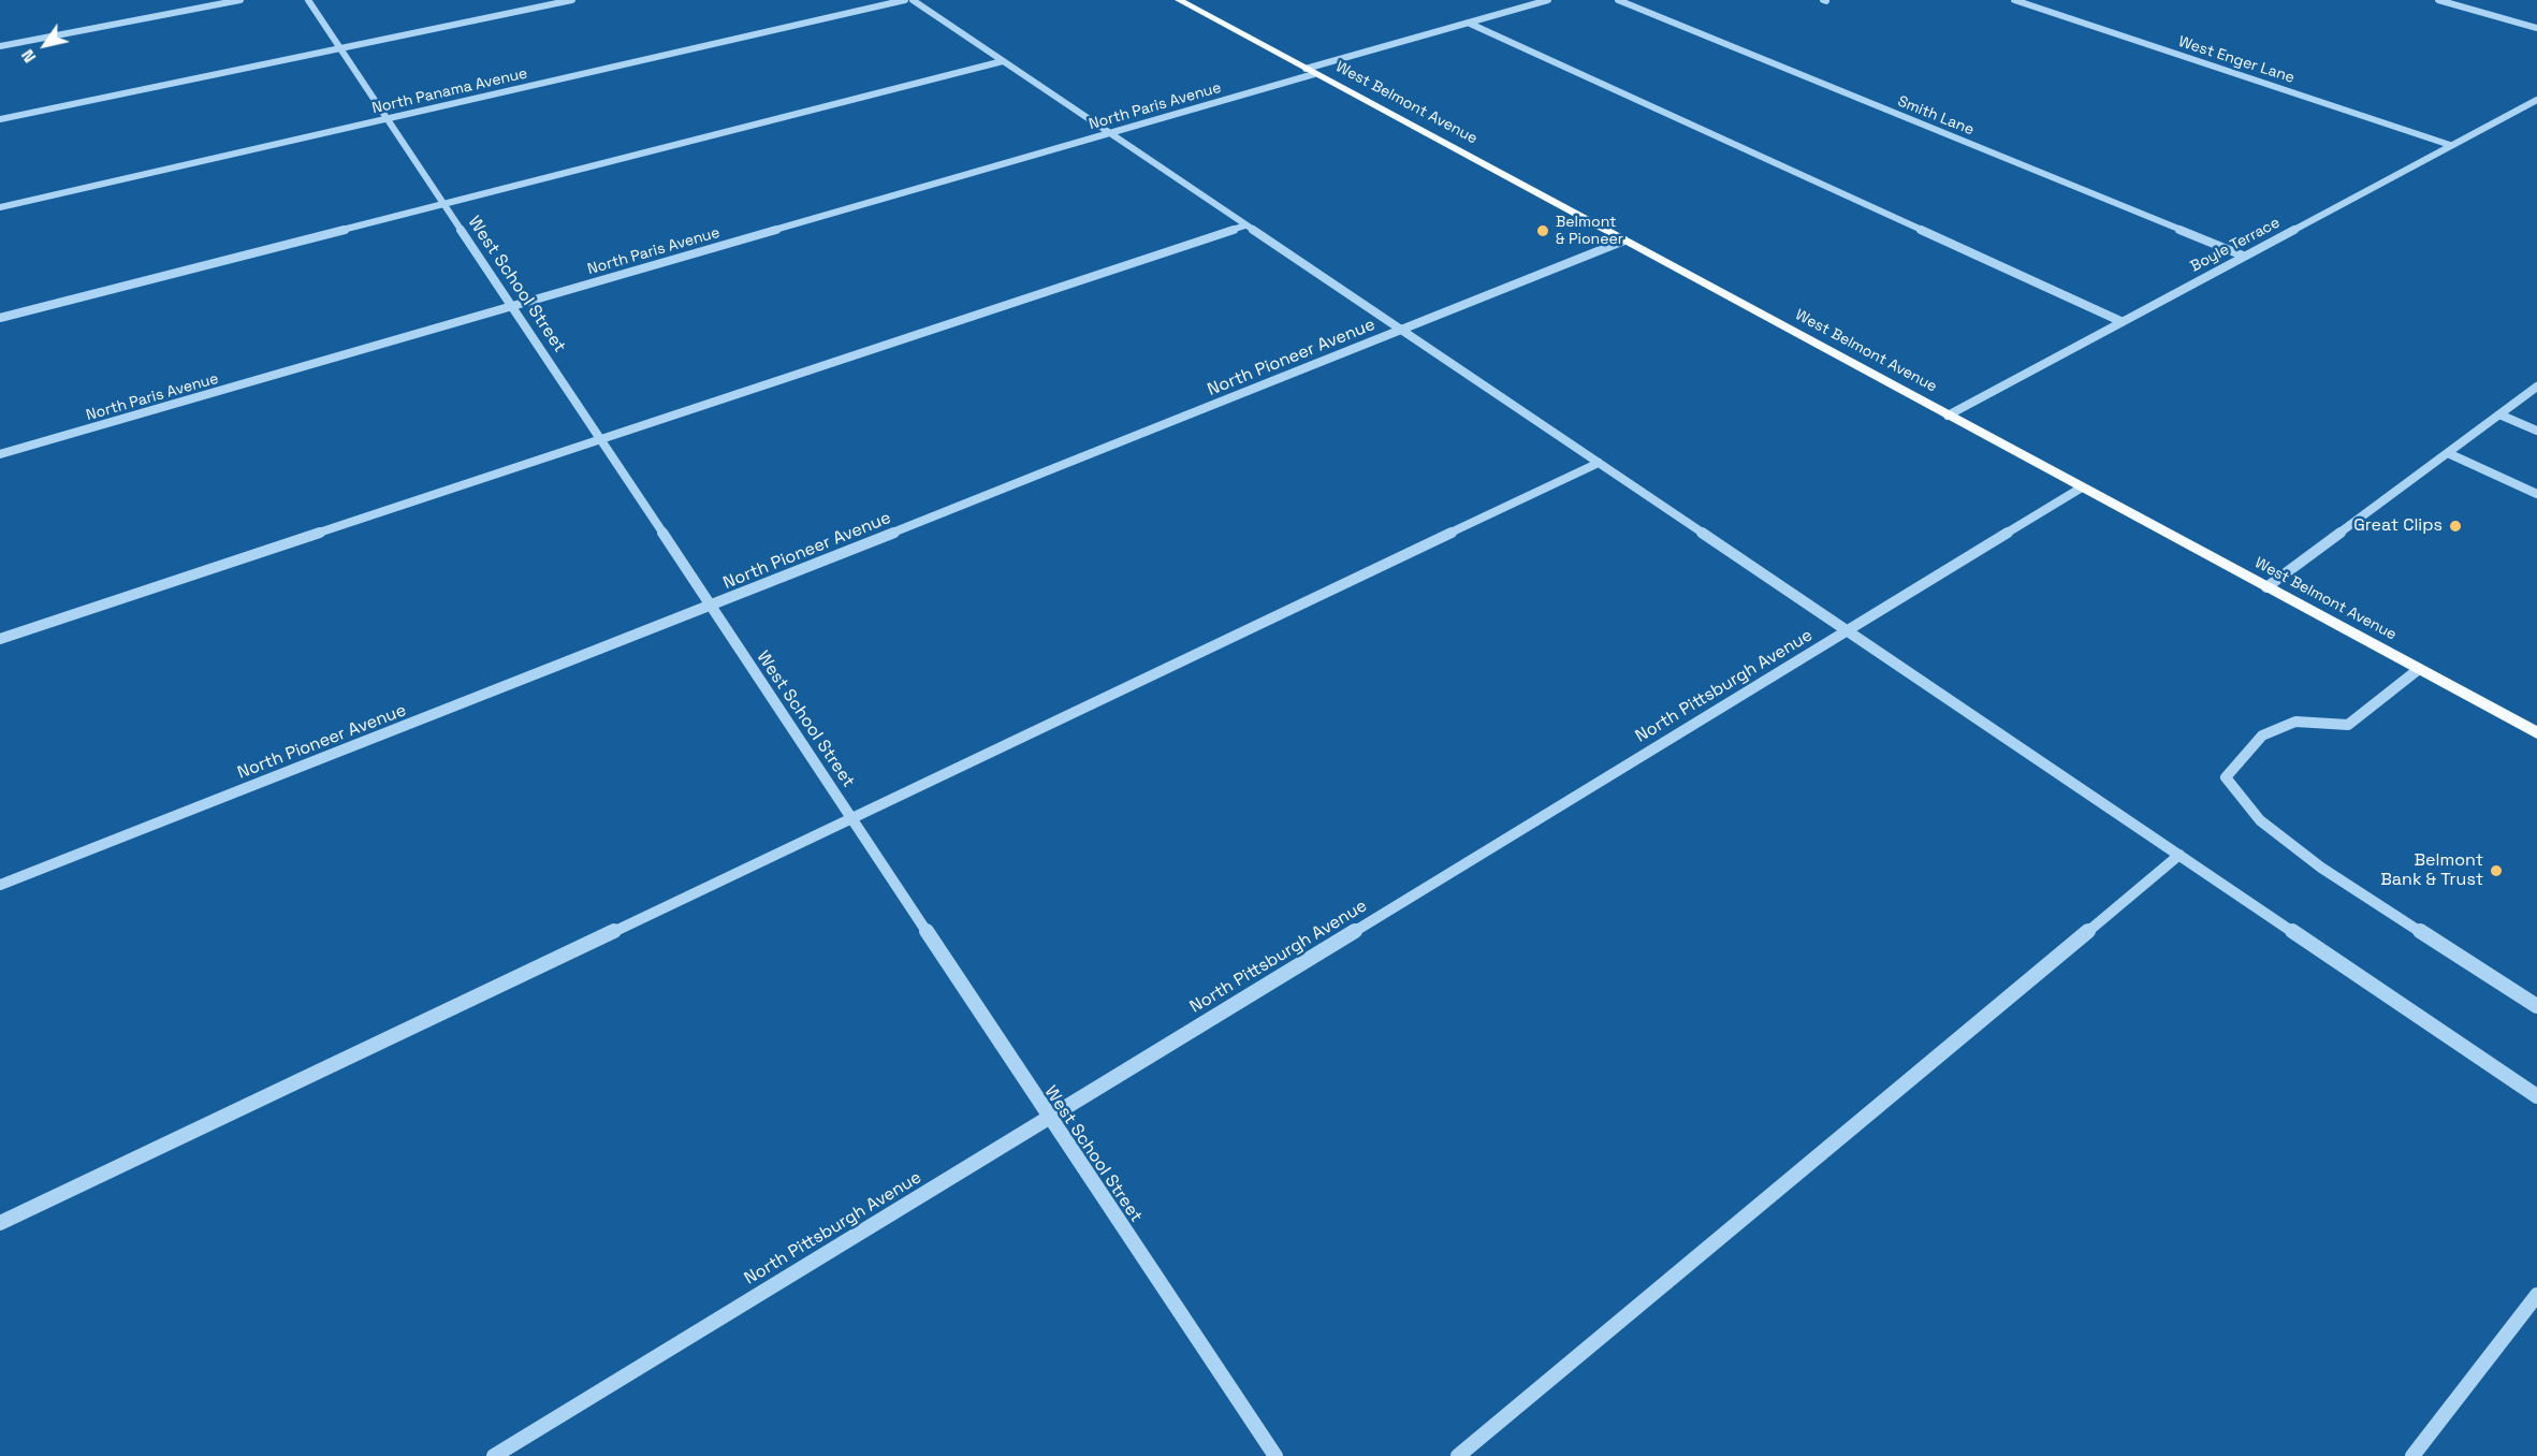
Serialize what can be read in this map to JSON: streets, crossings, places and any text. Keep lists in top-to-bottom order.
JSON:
{
  "streets": {
    "main road": ["West Belmont Avenue"],
    "street": [
      "West Enger Lane",
      "North Panama Avenue",
      "North Paris Avenue",
      "Smith Lane",
      "Boyle Terrace",
      "West School Street",
      "North Pioneer Avenue",
      "North Pittsburgh Avenue"
    ]
  },
  "crossings": [
    ["West Enger Lane", "Boyle Terrace"],
    ["North Panama Avenue", "West School Street"],
    ["West Belmont Avenue", "North Paris Avenue"],
    ["West Belmont Avenue", "Boyle Terrace"],
    ["West Belmont Avenue", "North Pioneer Avenue"],
    ["West Belmont Avenue", "North Pittsburgh Avenue"],
    ["North Paris Avenue", "West School Street"],
    ["Smith Lane", "Boyle Terrace"],
    ["West School Street", "North Pioneer Avenue"],
    ["West School Street", "North Pittsburgh Avenue"]
  ],
  "places": ["Belmont & Pioneer", "Great Clips", "Belmont Bank & Trust"],
  "north": "bottom left"
}
